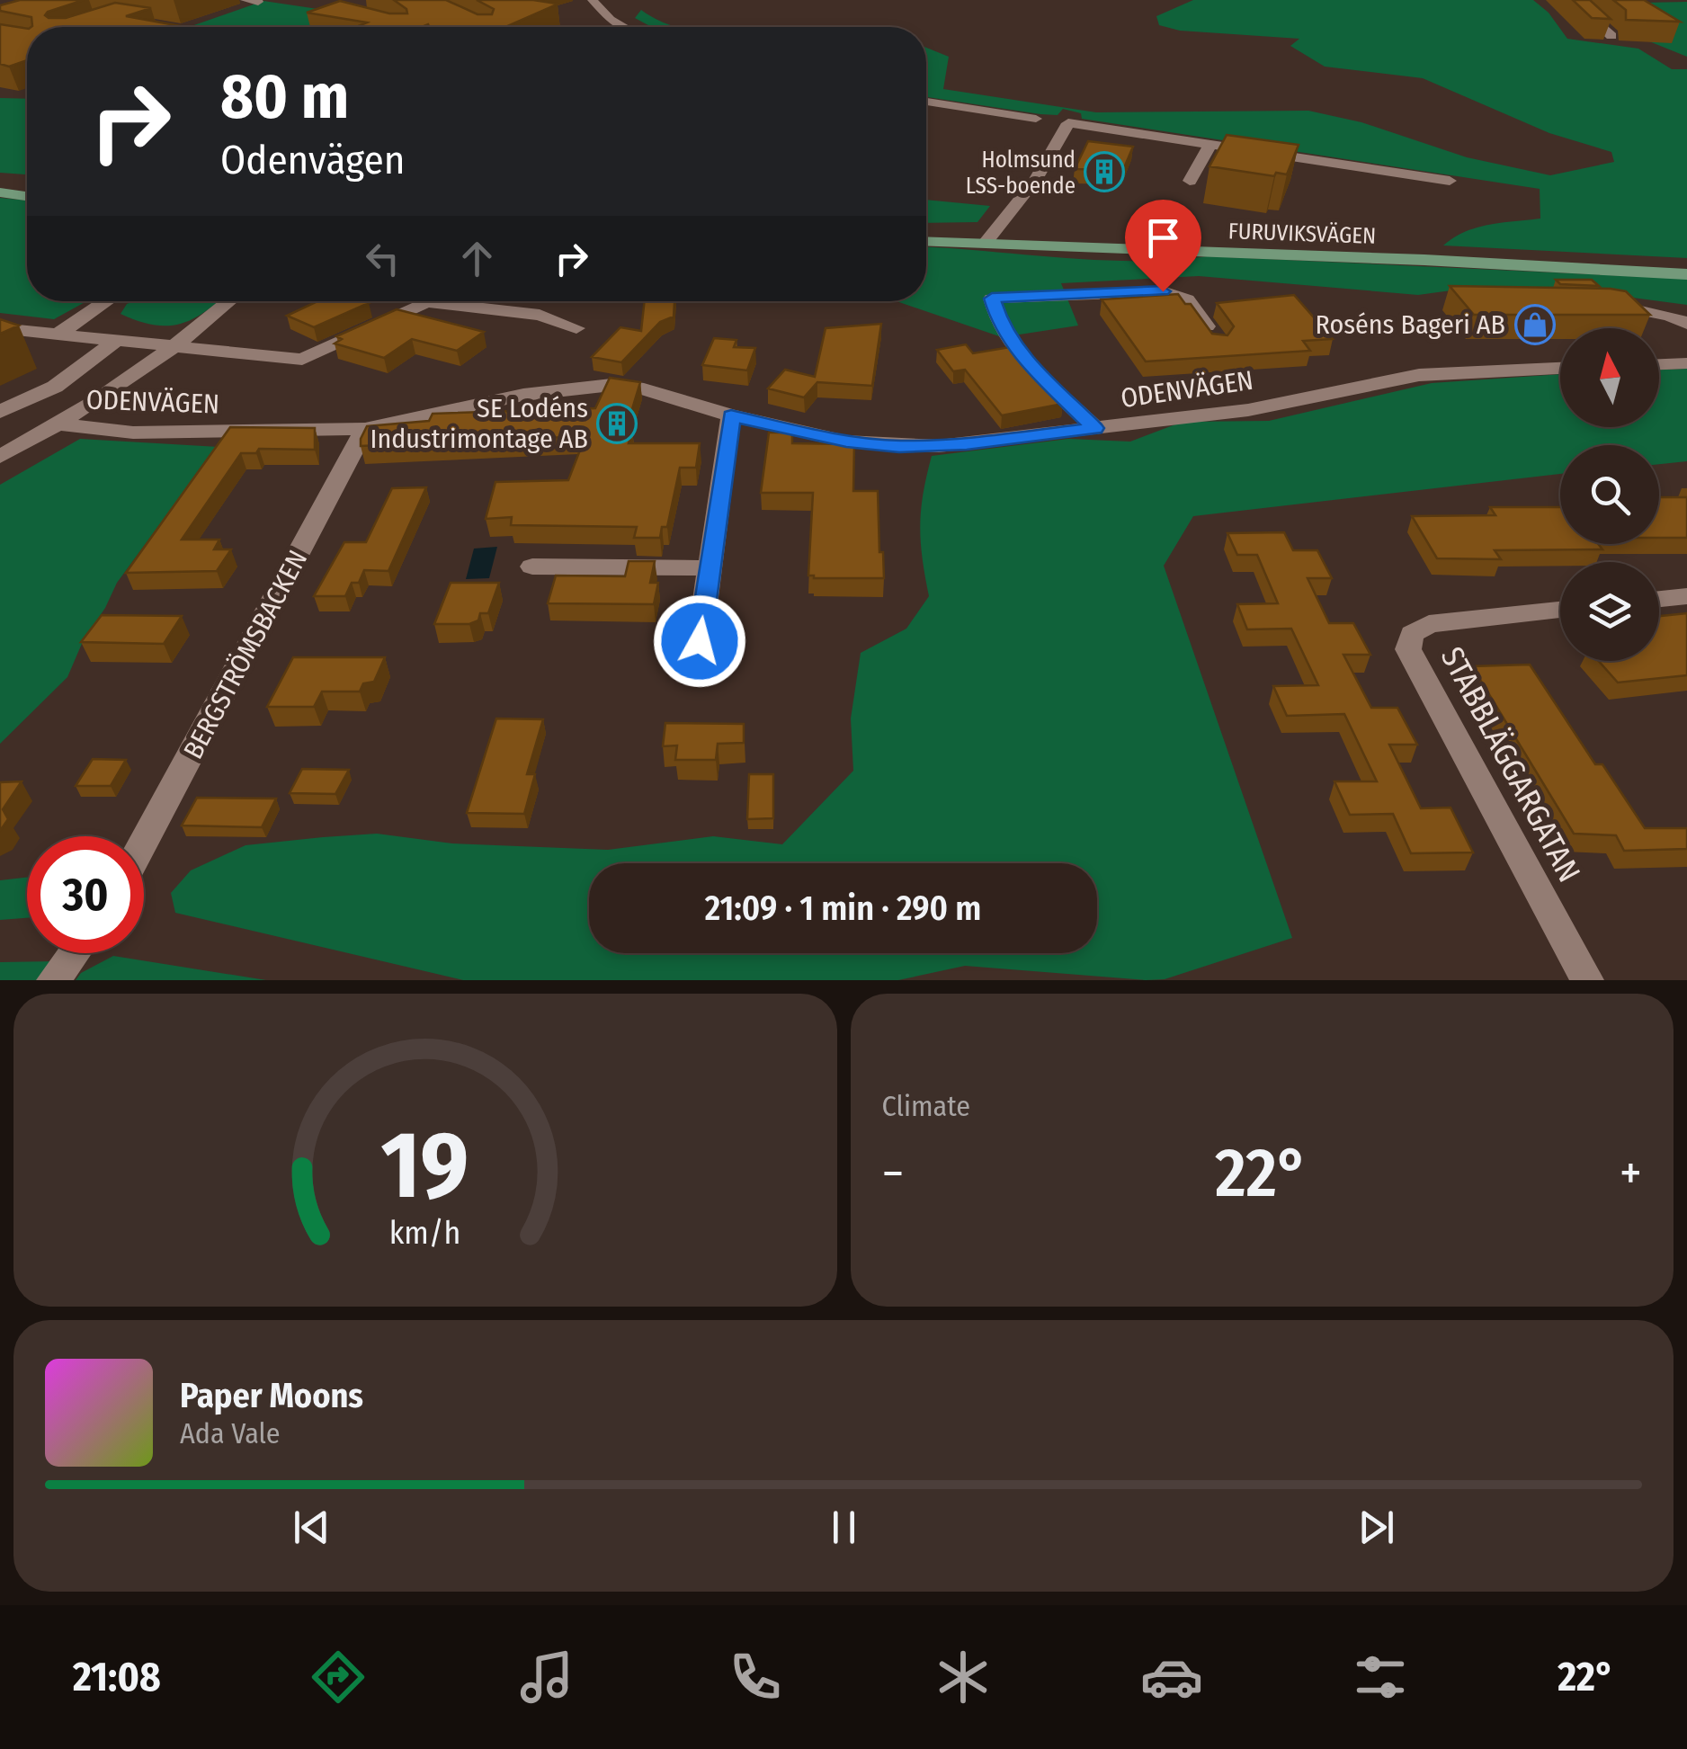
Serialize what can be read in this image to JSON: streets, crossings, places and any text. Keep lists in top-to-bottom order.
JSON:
{
  "streets": {
    "main road": ["FURUVIKSVÄGEN"],
    "street": ["ODENVÄGEN", "BERGSTRÖMSBACKEN", "STABBLÄGGARGATAN"]
  },
  "crossings": [
    ["ODENVÄGEN", "BERGSTRÖMSBACKEN"]
  ],
  "places": {
    "building": ["Holmsund LSS-boende", "SE Lodéns Industrimontage AB"],
    "shop": ["Roséns Bageri AB"]
  },
  "north": "top",
  "page": {
    "turn": ["80 m", "Odenvägen"],
    "limit": "30",
    "trip": "21:09 · 1 min · 290 m",
    "tile": "Climate",
    "heat": ["−", "22°", "+"],
    "song": ["Paper Moons", "Ada Vale"],
    "tabs": ["21:08", "22°"],
    "gauge": ["19", "km/h"]
  }
}
